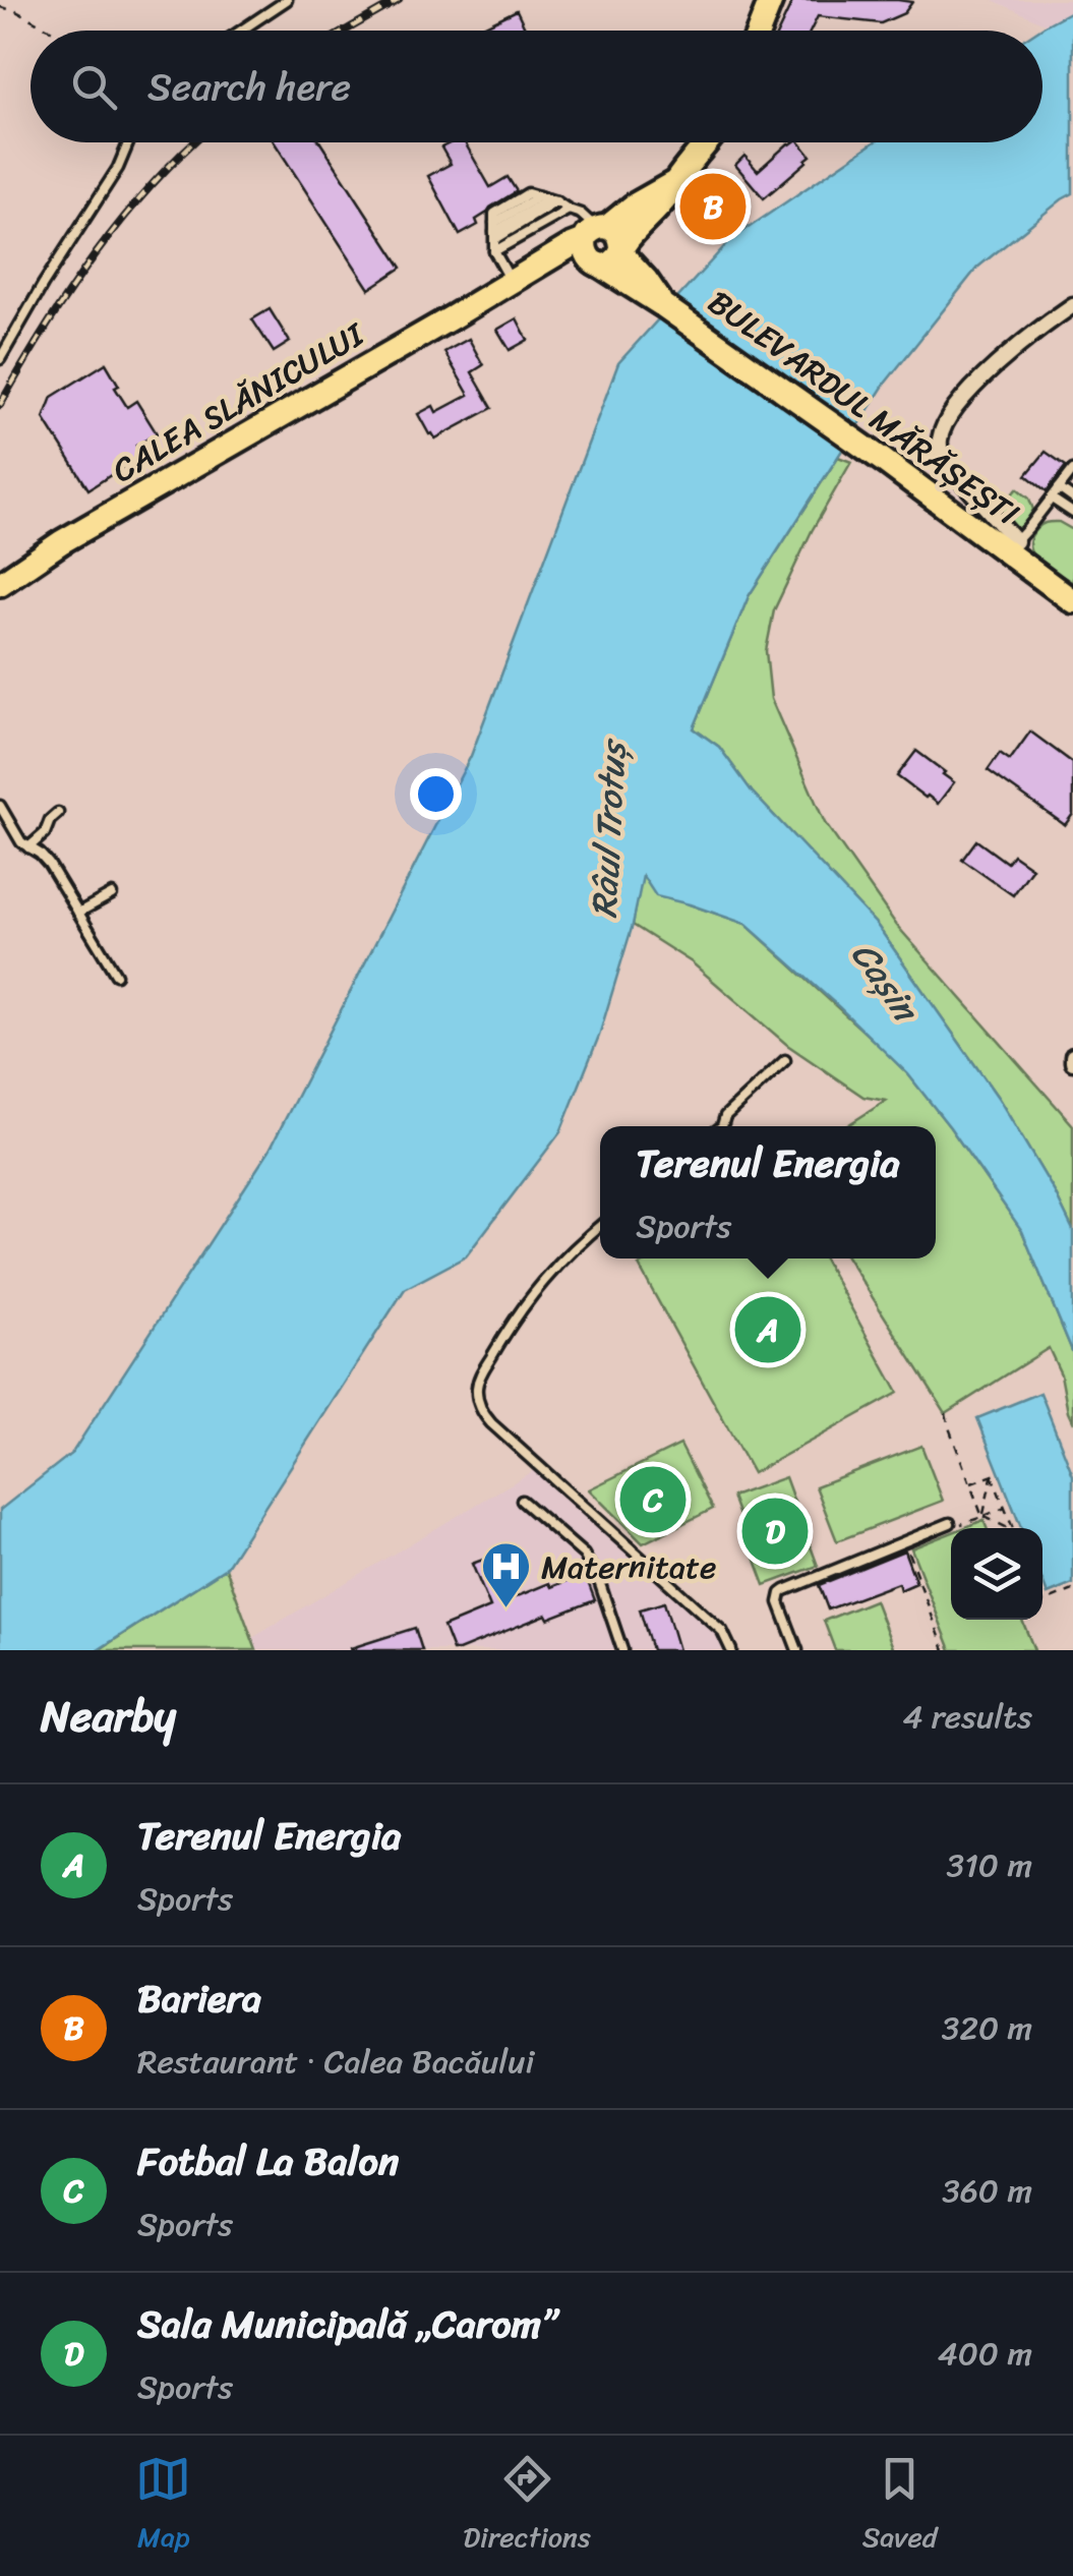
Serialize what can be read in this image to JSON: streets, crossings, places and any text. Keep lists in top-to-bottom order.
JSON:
{
  "streets": {
    "main road": ["CALEA SLĂNICULUI", "BULEVARDUL MĂRĂȘEȘTI"]
  },
  "crossings": [
    ["CALEA SLĂNICULUI", "BULEVARDUL MĂRĂȘEȘTI"]
  ],
  "water": ["Râul Trotuș", "Cașin"],
  "places": {
    "hospital": ["Maternitate"]
  },
  "page": {
    "search": "Search here",
    "pins": [
      "B",
      "A",
      "C",
      "D"
    ],
    "popup": ["Terenul Energia", "Sports"],
    "heading": ["Nearby", "4 results"],
    "list": [
      {
        "mark": "A",
        "name": "Terenul Energia",
        "note": "Sports",
        "value": "310 m"
      },
      {
        "mark": "B",
        "name": "Bariera",
        "note": "Restaurant · Calea Bacăului",
        "value": "320 m"
      },
      {
        "mark": "C",
        "name": "Fotbal La Balon",
        "note": "Sports",
        "value": "360 m"
      },
      {
        "mark": "D",
        "name": "Sala Municipală „Carom”",
        "note": "Sports",
        "value": "400 m"
      }
    ],
    "nav": ["Map", "Directions", "Saved"]
  }
}
